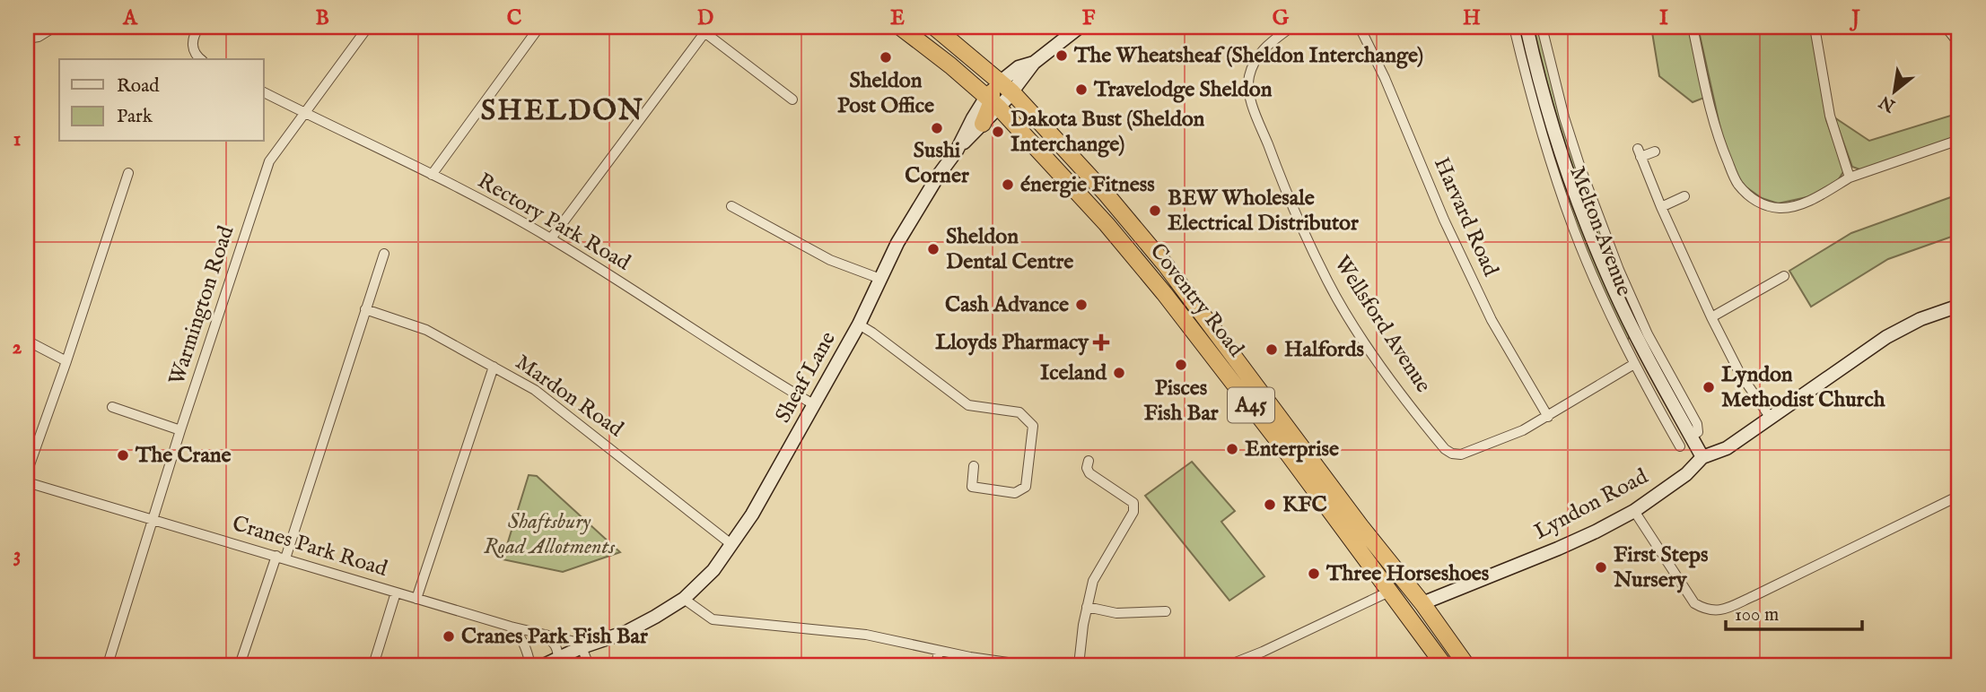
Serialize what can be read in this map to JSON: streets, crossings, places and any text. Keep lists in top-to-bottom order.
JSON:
{
  "streets": {
    "highway": ["Coventry Road", "A45"],
    "street": [
      "Harvard Road",
      "Rectory Park Road",
      "Melton Avenue",
      "Warmington Road",
      "Wellsford Avenue",
      "Sheaf Lane",
      "Mardon Road",
      "Lyndon Road",
      "Cranes Park Road"
    ]
  },
  "crossings": [
    ["Harvard Road", "Wellsford Avenue"],
    ["Rectory Park Road", "Warmington Road"],
    ["Rectory Park Road", "Sheaf Lane"],
    ["Melton Avenue", "Wellsford Avenue"],
    ["Melton Avenue", "Lyndon Road"],
    ["Coventry Road", "Lyndon Road"],
    ["Warmington Road", "Cranes Park Road"],
    ["Sheaf Lane", "Mardon Road"],
    ["Sheaf Lane", "Cranes Park Road"]
  ],
  "districts": ["SHELDON"],
  "parks": ["Shaftsbury Road Allotments"],
  "places": {
    "other": [
      "The Wheatsheaf (Sheldon Interchange)",
      "Sheldon Post Office",
      "Travelodge Sheldon",
      "Sushi Corner",
      "Dakota Bust (Sheldon Interchange)",
      "énergie Fitness",
      "BEW Wholesale Electrical Distributor",
      "Sheldon Dental Centre",
      "Cash Advance",
      "Halfords",
      "Pisces Fish Bar",
      "Iceland",
      "Lyndon Methodist Church",
      "Enterprise",
      "The Crane",
      "KFC",
      "First Steps Nursery",
      "Three Horseshoes",
      "Cranes Park Fish Bar"
    ],
    "health": ["Lloyds Pharmacy"]
  },
  "legend": ["Road", "Park"],
  "scale_bar": "100 m",
  "north": "bottom left",
  "grid": {
    "columns": [
      "A",
      "B",
      "C",
      "D",
      "E",
      "F",
      "G",
      "H",
      "I",
      "J"
    ],
    "rows": ["1", "2", "3"]
  }
}
